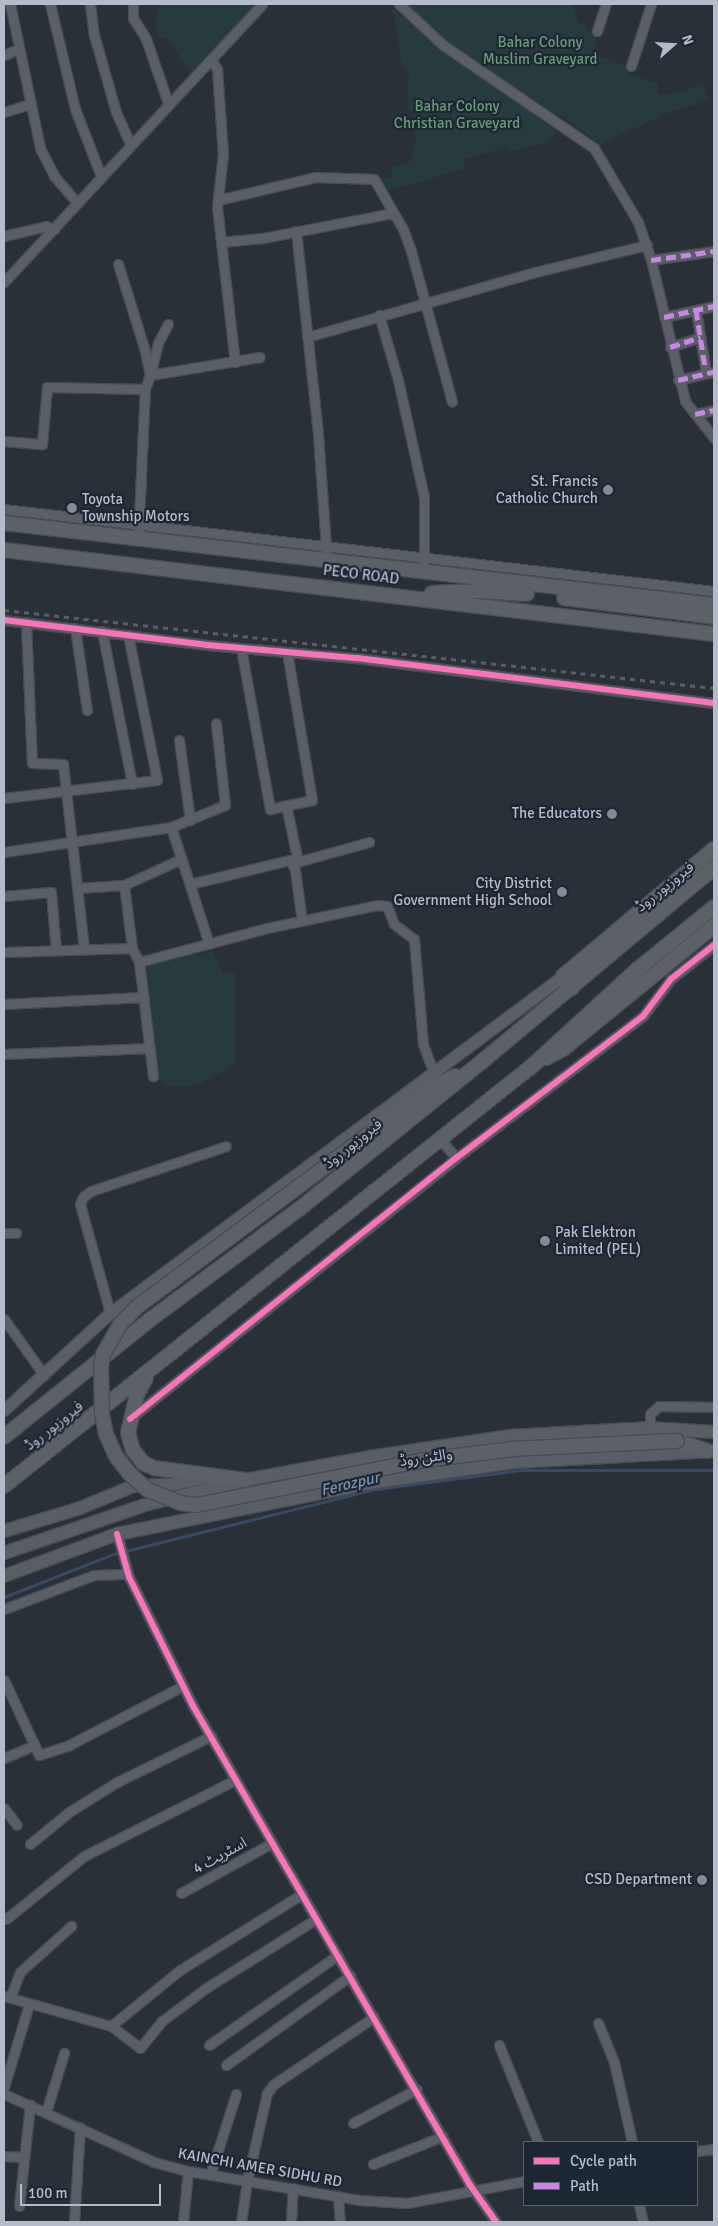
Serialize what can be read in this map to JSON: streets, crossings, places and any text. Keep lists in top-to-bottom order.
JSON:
{
  "streets": {
    "main road": ["PECO ROAD", "فیروزپور روڈ", "والٹن روڈ"],
    "street": ["اسٹریٹ 4", "KAINCHI AMER SIDHU RD"]
  },
  "water": ["Ferozpur"],
  "parks": ["Bahar Colony Muslim Graveyard", "Bahar Colony Christian Graveyard"],
  "places": [
    "St. Francis Catholic Church",
    "Toyota Township Motors",
    "The Educators",
    "City District Government High School",
    "Pak Elektron Limited (PEL)",
    "CSD Department"
  ],
  "legend": ["Cycle path", "Path"],
  "scale_bar": "100 m",
  "north": "right"
}
